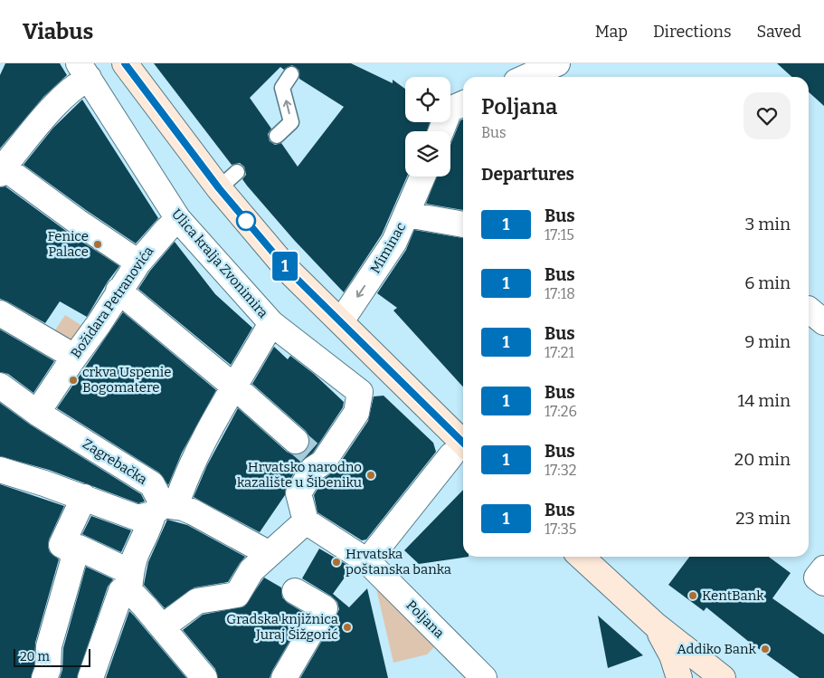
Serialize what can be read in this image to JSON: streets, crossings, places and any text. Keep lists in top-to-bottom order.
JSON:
{
  "streets": {
    "street": [
      "Miminac",
      "Ulica kralja Zvonimira",
      "Božidara Petranovića",
      "Zagrebačka",
      "Poljana"
    ]
  },
  "crossings": [
    ["Ulica kralja Zvonimira", "Božidara Petranovića"],
    ["Božidara Petranovića", "Zagrebačka"]
  ],
  "one_way": ["Miminac"],
  "places": [
    "Fenice Palace",
    "crkva Uspenie Bogomatere",
    "Hrvatsko narodno kazalište u Šibeniku",
    "Hrvatska poštanska banka",
    "KentBank",
    "Gradska knjižnica Juraj Šižgorić",
    "Addiko Bank"
  ],
  "lines": ["bus line 1"],
  "scale_bar": "20 m",
  "page": {
    "header": "Viabus",
    "nav": ["Map", "Directions", "Saved"],
    "on_map": "1",
    "heading": [
      ["Poljana", "Bus"],
      "Departures"
    ],
    "list": [
      {
        "mark": "1",
        "name": "Bus",
        "note": "17:15",
        "value": "3 min"
      },
      {
        "mark": "1",
        "name": "Bus",
        "note": "17:18",
        "value": "6 min"
      },
      {
        "mark": "1",
        "name": "Bus",
        "note": "17:21",
        "value": "9 min"
      },
      {
        "mark": "1",
        "name": "Bus",
        "note": "17:26",
        "value": "14 min"
      },
      {
        "mark": "1",
        "name": "Bus",
        "note": "17:32",
        "value": "20 min"
      },
      {
        "mark": "1",
        "name": "Bus",
        "note": "17:35",
        "value": "23 min"
      }
    ],
    "scale": "20 m"
  }
}
